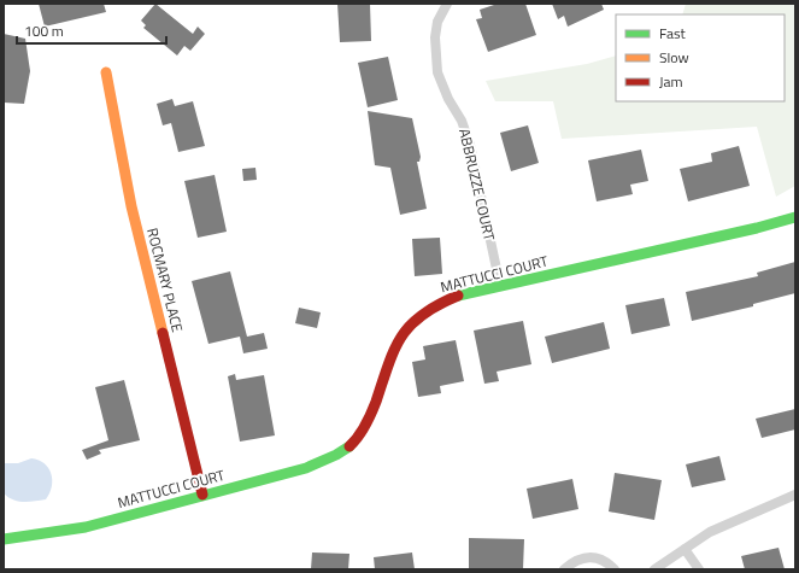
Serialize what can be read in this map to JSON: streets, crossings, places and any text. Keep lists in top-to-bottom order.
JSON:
{
  "streets": {
    "street": ["ABBRUZZE COURT", "MATTUCCI COURT", "ROCMARY PLACE"]
  },
  "crossings": [
    ["ABBRUZZE COURT", "MATTUCCI COURT"],
    ["MATTUCCI COURT", "ROCMARY PLACE"]
  ],
  "legend": ["Fast", "Slow", "Jam"],
  "scale_bar": "100 m"
}
